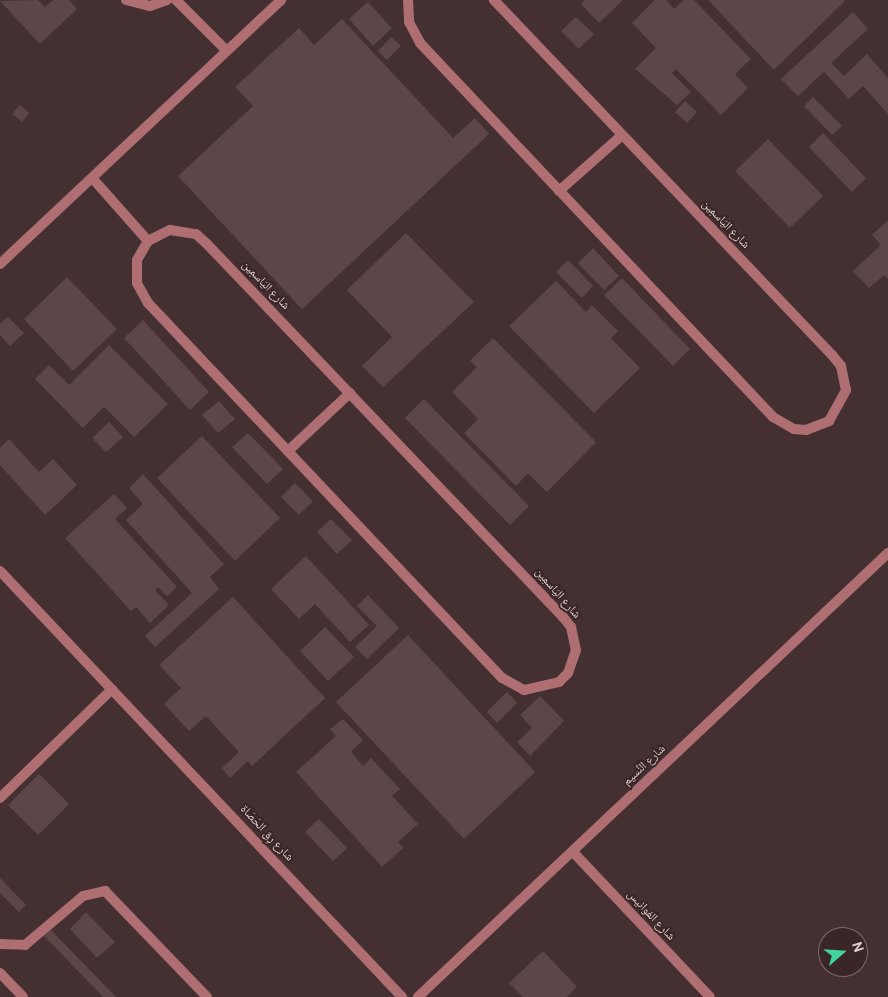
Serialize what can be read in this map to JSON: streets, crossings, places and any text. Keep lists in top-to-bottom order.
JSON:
{
  "streets": {
    "street": [
      "شارع اليَاسمِين",
      "شارع النَّسيم",
      "شارع رِق الحَصَاة",
      "شارع الفوانيس"
    ]
  },
  "crossings": [
    ["شارع النَّسيم", "شارع الفوانيس"]
  ],
  "north": "right"
}
